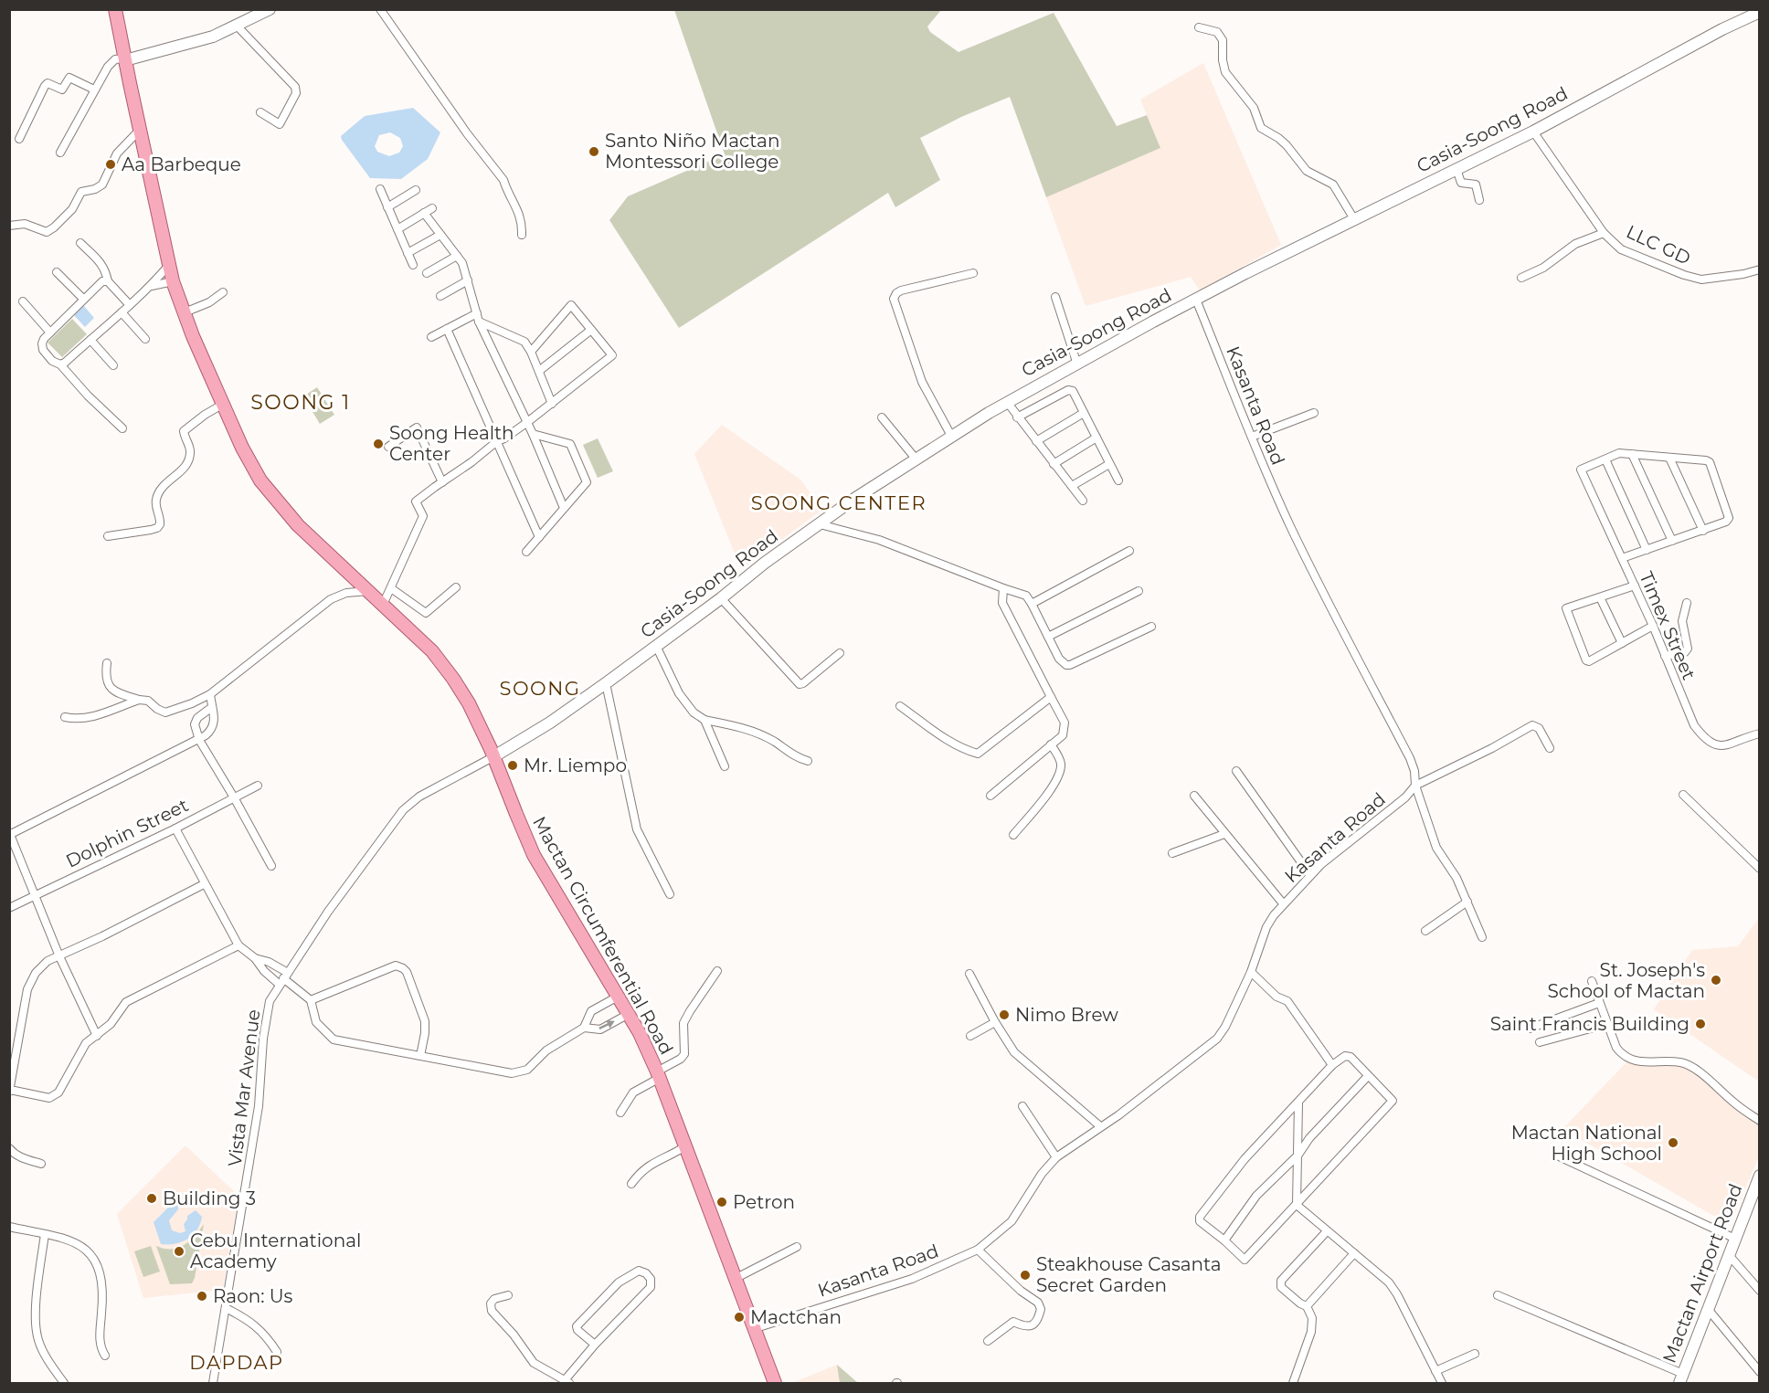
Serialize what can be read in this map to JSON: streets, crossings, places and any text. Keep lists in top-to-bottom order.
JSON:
{
  "streets": {
    "main road": ["Mactan Circumferential Road"],
    "street": [
      "Casia-Soong Road",
      "LLC GD",
      "Kasanta Road",
      "Timex Street",
      "Dolphin Street",
      "Vista Mar Avenue",
      "Mactan Airport Road"
    ]
  },
  "crossings": [
    ["Casia-Soong Road", "LLC GD"],
    ["Casia-Soong Road", "Kasanta Road"],
    ["Casia-Soong Road", "Mactan Circumferential Road"],
    ["Casia-Soong Road", "Vista Mar Avenue"],
    ["Kasanta Road", "Mactan Circumferential Road"],
    ["Mactan Circumferential Road", "Vista Mar Avenue"]
  ],
  "districts": [
    "SOONG 1",
    "SOONG CENTER",
    "SOONG",
    "DAPDAP"
  ],
  "places": [
    "Santo Niño Mactan Montessori College",
    "Aa Barbeque",
    "Soong Health Center",
    "Mr. Liempo",
    "St. Joseph's School of Mactan",
    "Nimo Brew",
    "Saint Francis Building",
    "Mactan National High School",
    "Building 3",
    "Petron",
    "Cebu International Academy",
    "Steakhouse Casanta Secret Garden",
    "Raon: Us",
    "Mactchan"
  ]
}
